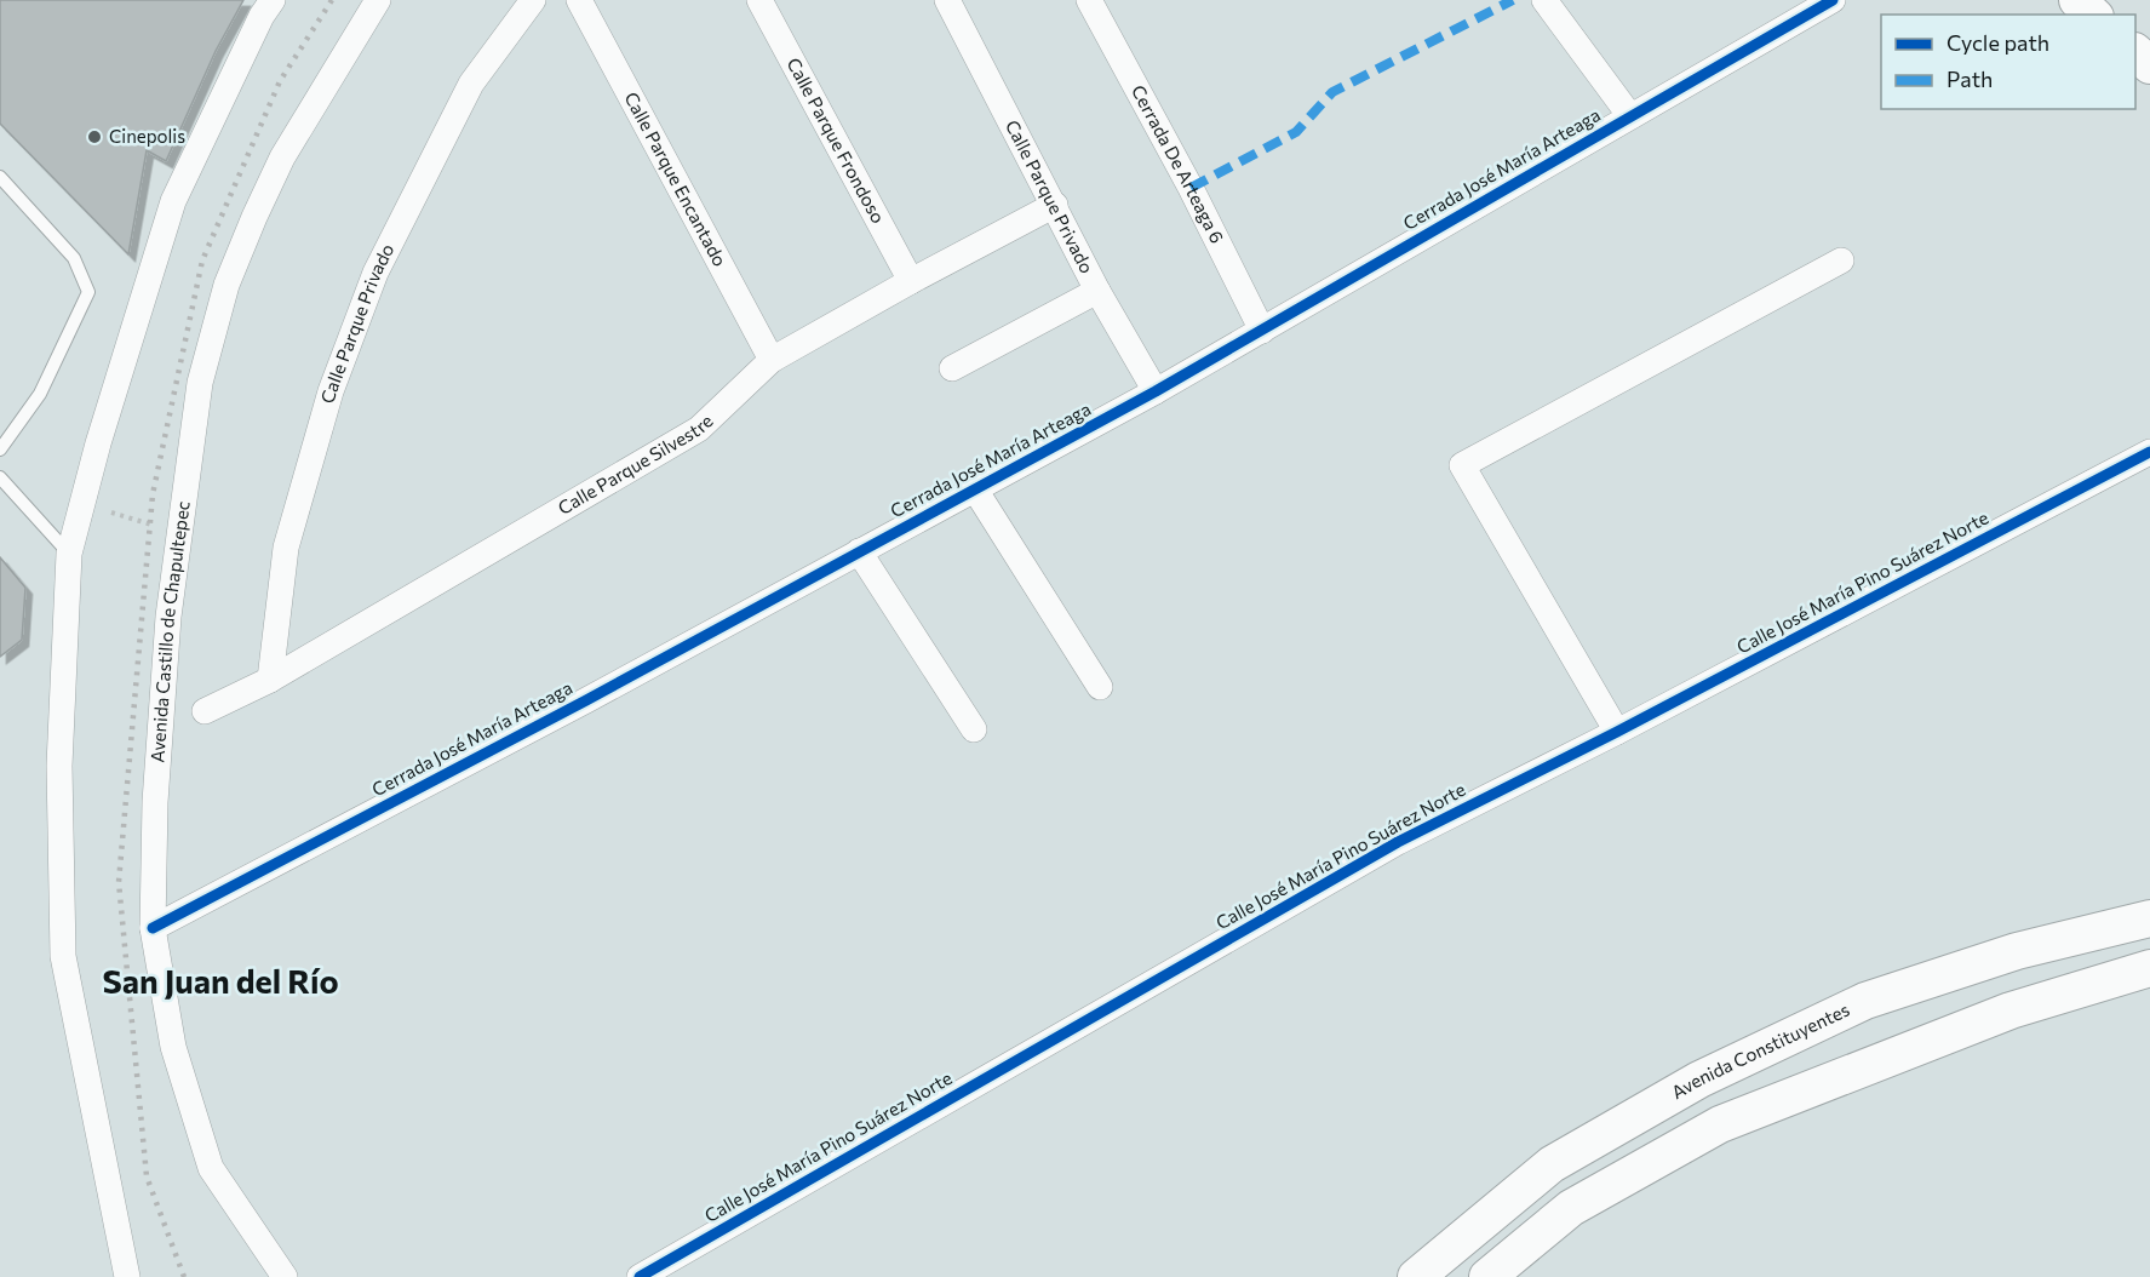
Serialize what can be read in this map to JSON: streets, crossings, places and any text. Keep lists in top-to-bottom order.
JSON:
{
  "streets": {
    "main road": ["Avenida Constituyentes"],
    "street": [
      "Calle Parque Frondoso",
      "Cerrada De Arteaga 6",
      "Cerrada José María Arteaga",
      "Calle Parque Encantado",
      "Calle Parque Privado",
      "Calle Parque Silvestre",
      "Calle José María Pino Suárez Norte",
      "Avenida Castillo de Chapultepec"
    ]
  },
  "crossings": [
    ["Calle Parque Frondoso", "Calle Parque Silvestre"],
    ["Cerrada De Arteaga 6", "Cerrada José María Arteaga"],
    ["Cerrada José María Arteaga", "Calle Parque Privado"],
    ["Cerrada José María Arteaga", "Avenida Castillo de Chapultepec"],
    ["Calle Parque Encantado", "Calle Parque Silvestre"],
    ["Calle Parque Privado", "Calle Parque Silvestre"]
  ],
  "districts": ["San Juan del Río"],
  "places": ["Cinepolis"],
  "legend": ["Cycle path", "Path"]
}
